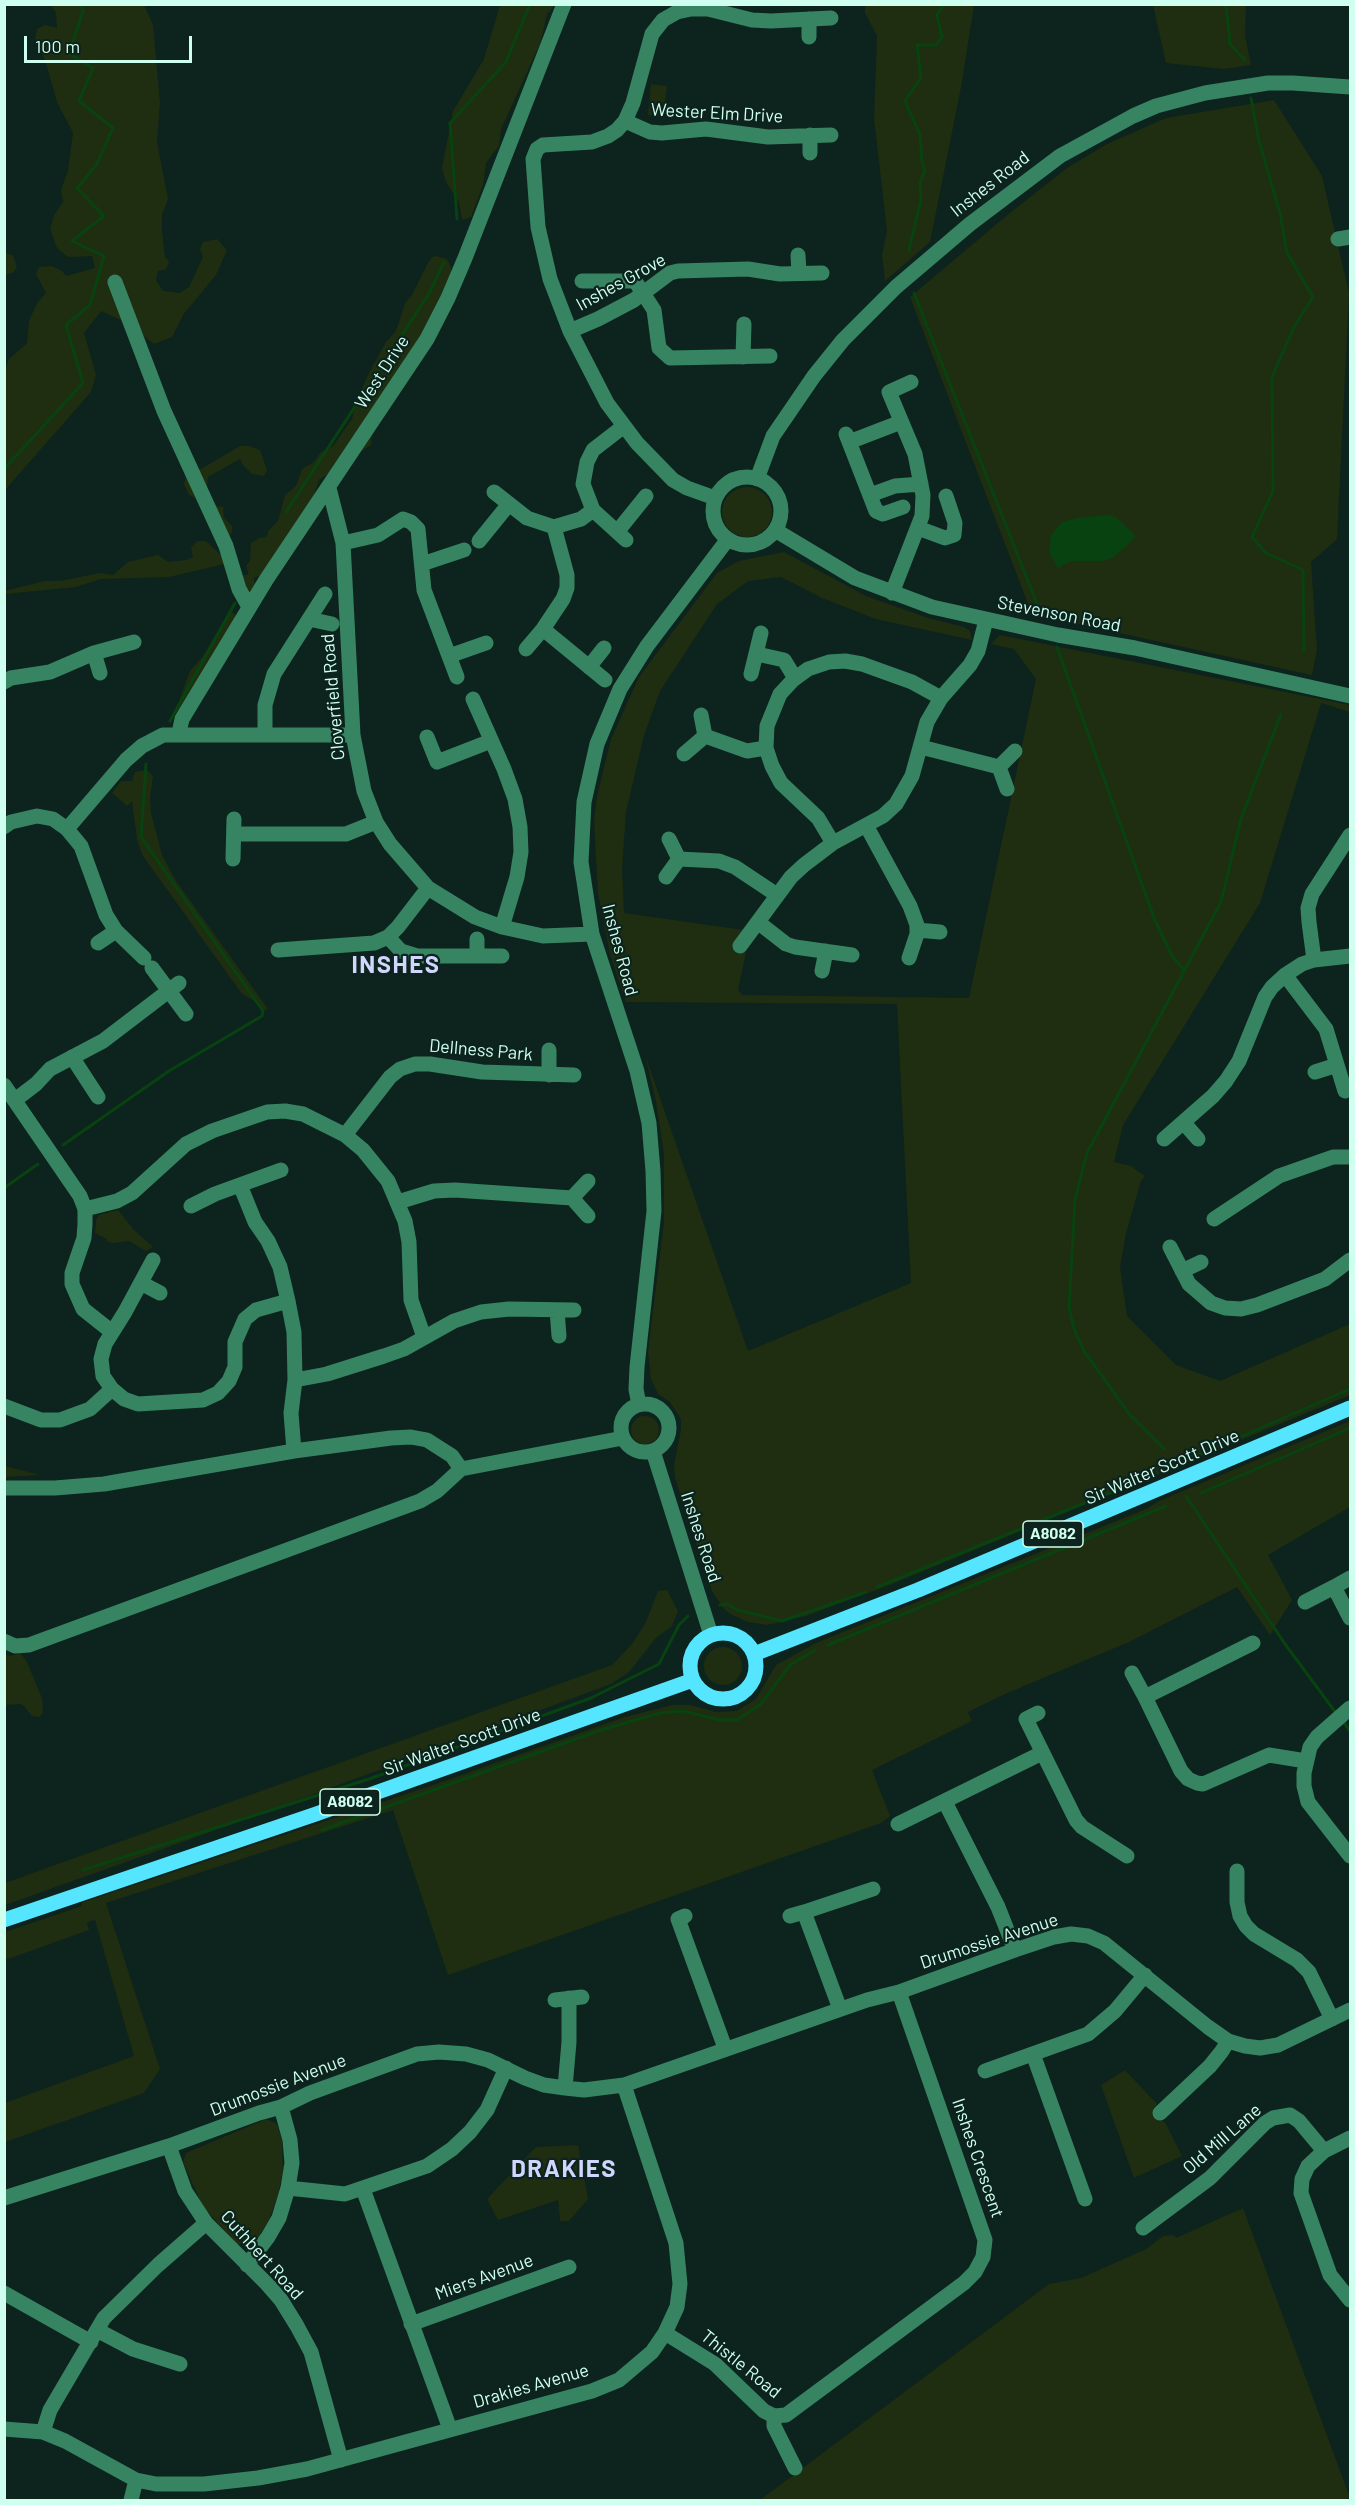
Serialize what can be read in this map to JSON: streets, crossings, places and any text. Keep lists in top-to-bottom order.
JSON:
{
  "streets": {
    "main road": ["Sir Walter Scott Drive", "A8082"],
    "street": [
      "Wester Elm Drive",
      "Inshes Road",
      "Inshes Grove",
      "West Drive",
      "Stevenson Road",
      "Cloverfield Road",
      "Dellness Park",
      "Drumossie Avenue",
      "Old Mill Lane",
      "Inshes Crescent",
      "Cuthbert Road",
      "Miers Avenue",
      "Thistle Road",
      "Drakies Avenue"
    ]
  },
  "crossings": [
    ["Inshes Road", "Stevenson Road"],
    ["Inshes Road", "Cloverfield Road"],
    ["Inshes Road", "Sir Walter Scott Drive"],
    ["West Drive", "Cloverfield Road"],
    ["Drumossie Avenue", "Inshes Crescent"],
    ["Drumossie Avenue", "Cuthbert Road"],
    ["Drumossie Avenue", "Drakies Avenue"],
    ["Inshes Crescent", "Thistle Road"],
    ["Cuthbert Road", "Drakies Avenue"],
    ["Thistle Road", "Drakies Avenue"]
  ],
  "districts": ["INSHES", "DRAKIES"],
  "scale_bar": "100 m"
}
